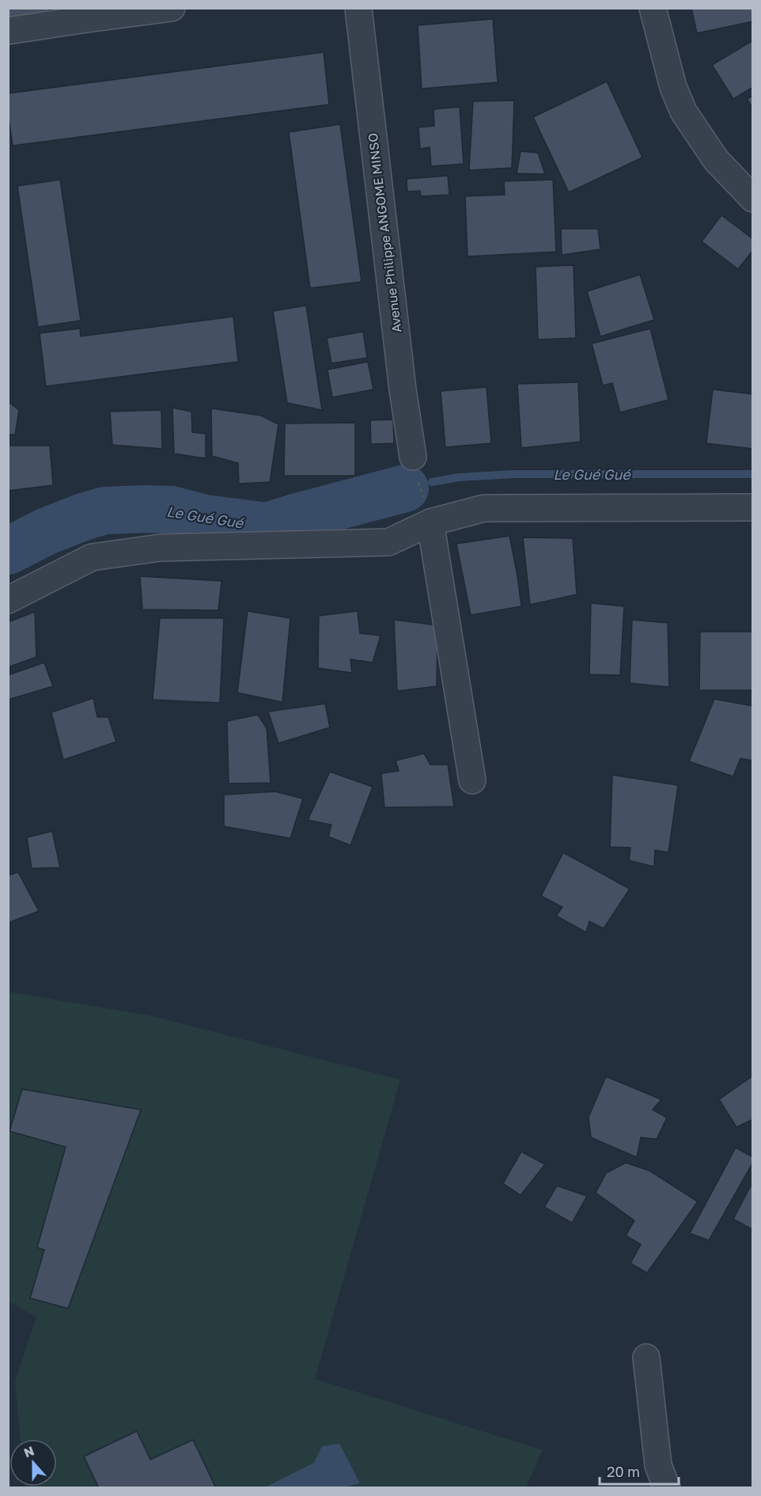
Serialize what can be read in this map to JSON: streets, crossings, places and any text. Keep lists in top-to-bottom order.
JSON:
{
  "streets": {
    "street": ["Avenue Philippe ANGOME MINSO"]
  },
  "water": ["Le Gué Gué"],
  "scale_bar": "20 m",
  "north": "top"
}
